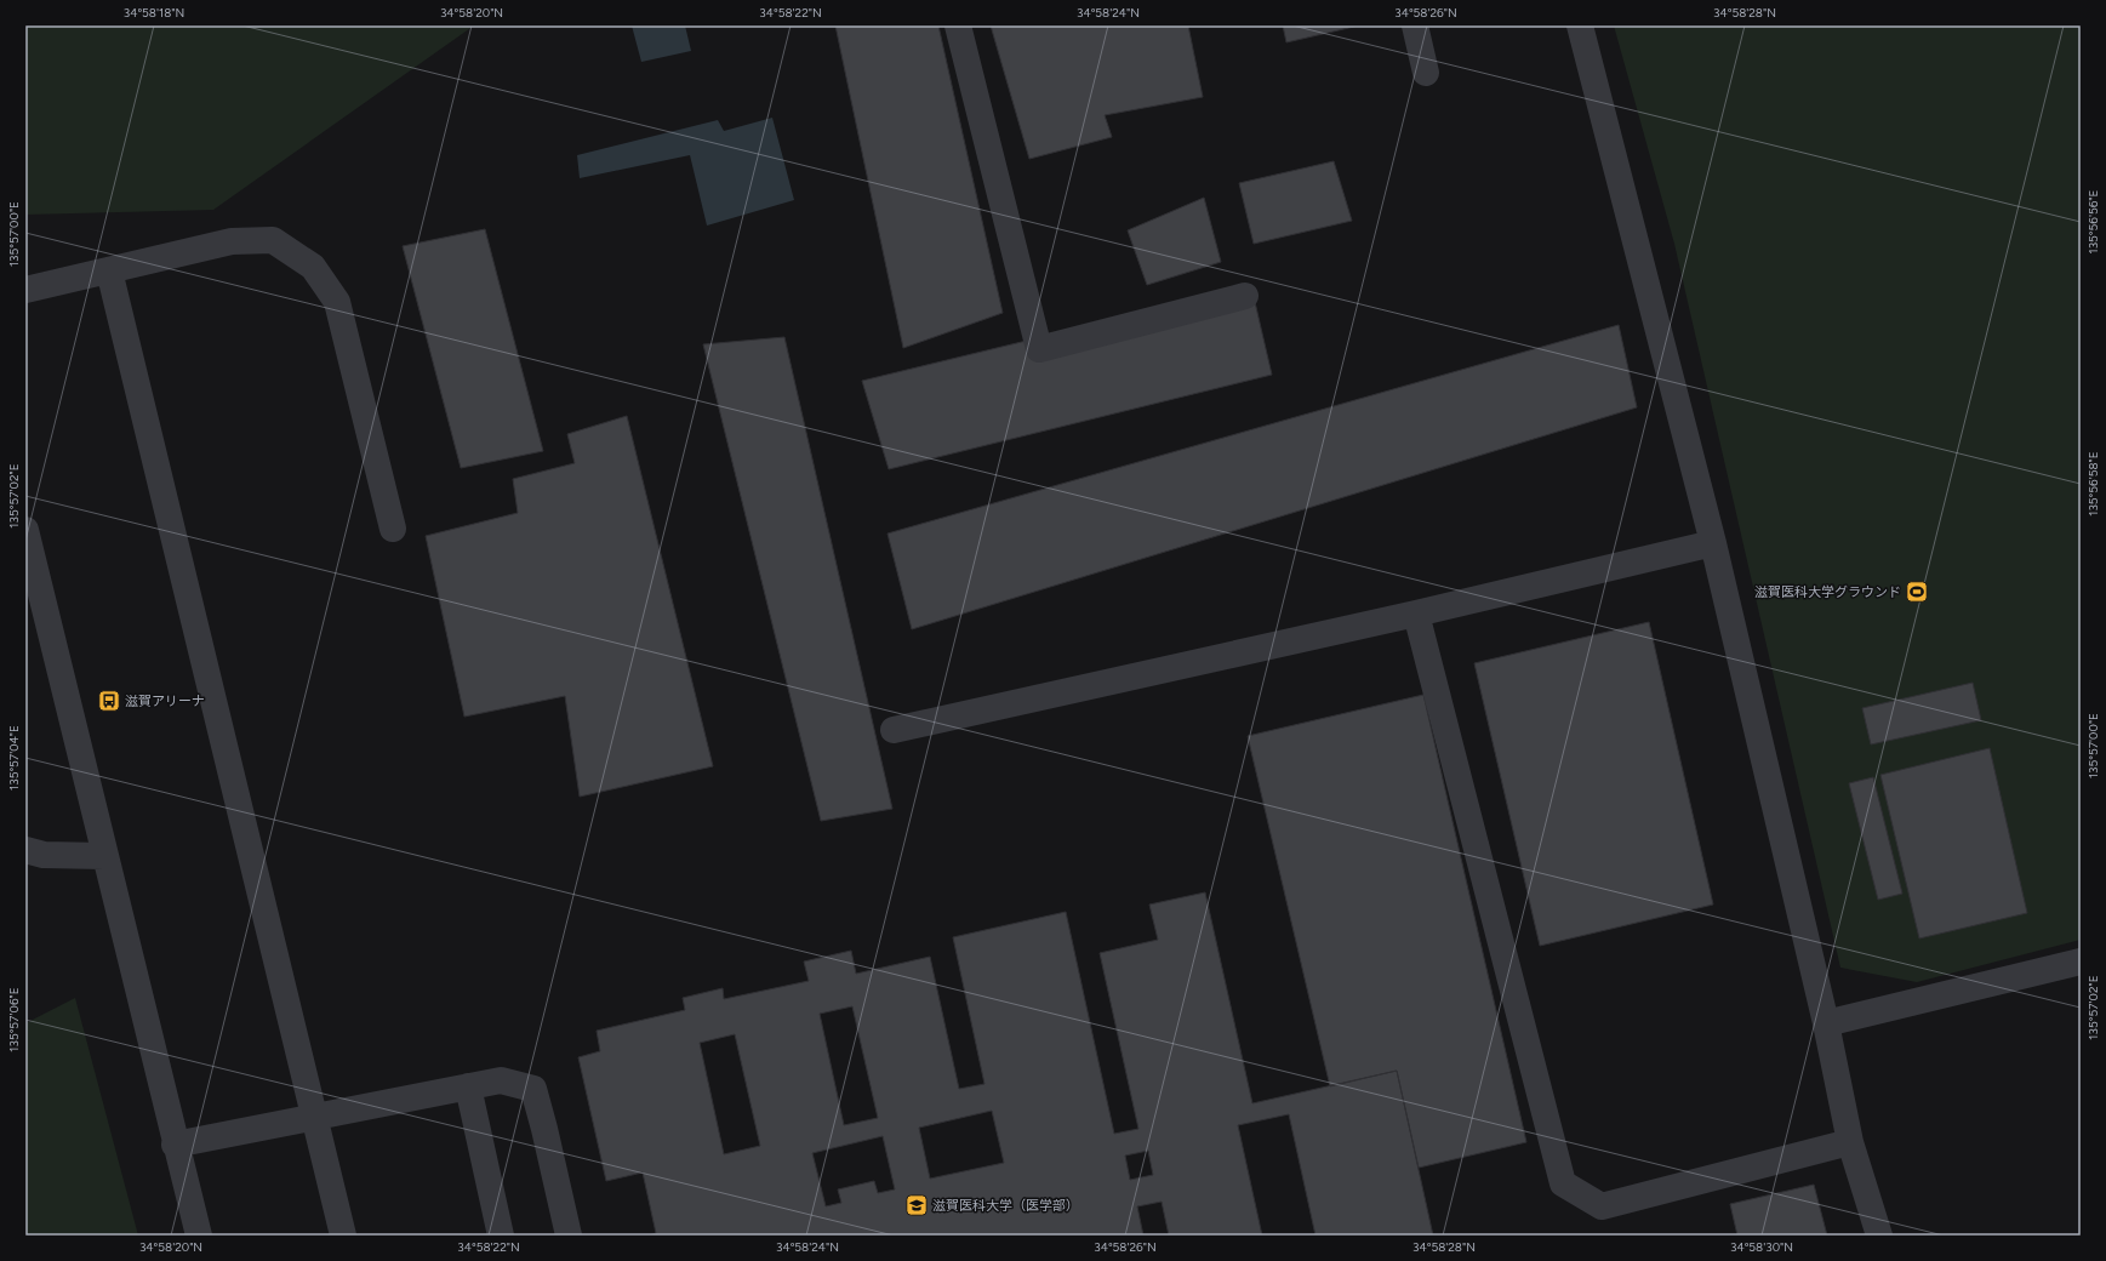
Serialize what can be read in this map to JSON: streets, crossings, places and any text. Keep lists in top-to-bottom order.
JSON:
{
  "places": {
    "sports": ["滋賀医科大学グラウンド"],
    "bus stop": ["滋賀アリーナ"],
    "school or university": ["滋賀医科大学（医学部）"]
  },
  "coordinates": [
    "34°58'18\"N",
    "34°58'20\"N",
    "34°58'22\"N",
    "34°58'24\"N",
    "34°58'26\"N",
    "34°58'28\"N",
    "135°56'56\"E",
    "135°57'00\"E",
    "135°56'58\"E",
    "135°57'02\"E",
    "135°57'04\"E",
    "135°57'06\"E",
    "34°58'30\"N"
  ]
}
